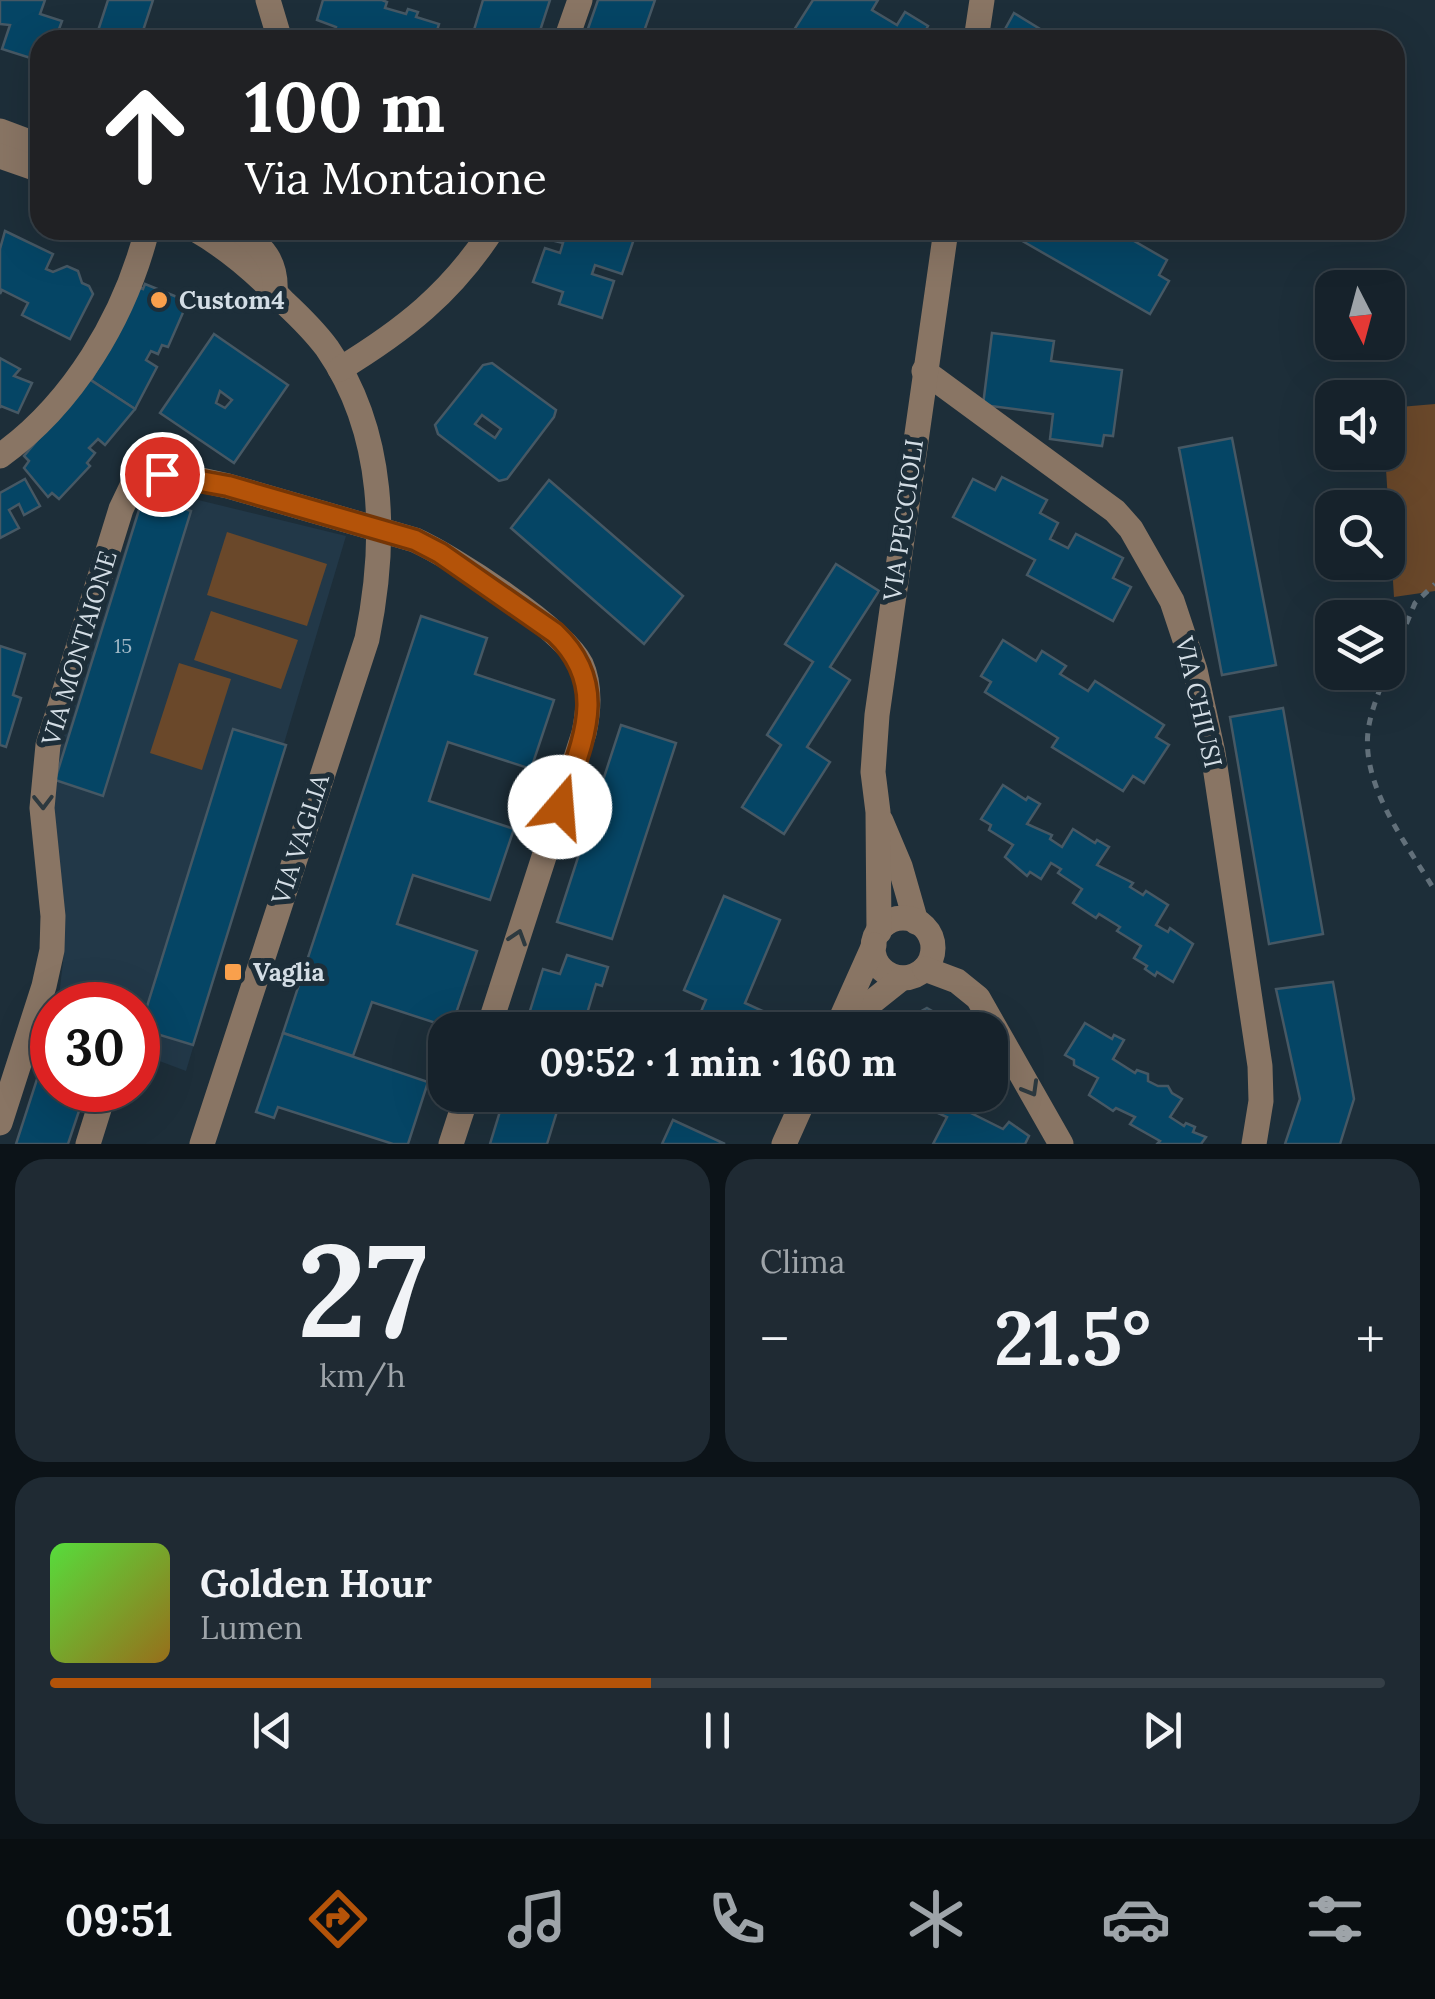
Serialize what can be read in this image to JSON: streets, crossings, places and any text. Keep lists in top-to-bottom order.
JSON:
{
  "streets": {
    "street": [
      "VIA PECCIOLI",
      "VIA MONTAIONE",
      "VIA CHIUSI",
      "VIA VAGLIA"
    ]
  },
  "crossings": [
    ["VIA PECCIOLI", "VIA CHIUSI"],
    ["VIA MONTAIONE", "VIA VAGLIA"]
  ],
  "places": {
    "other": ["Custom4"],
    "transit": ["Vaglia"]
  },
  "house_numbers": ["15"],
  "north": "bottom",
  "page": {
    "turn": ["100 m", "Via Montaione"],
    "limit": "30",
    "trip": "09:52 · 1 min · 160 m",
    "tile": [
      ["27", "km/h"],
      "Clima"
    ],
    "heat": ["−", "21.5°", "+"],
    "song": ["Golden Hour", "Lumen"],
    "tabs": "09:51"
  }
}
